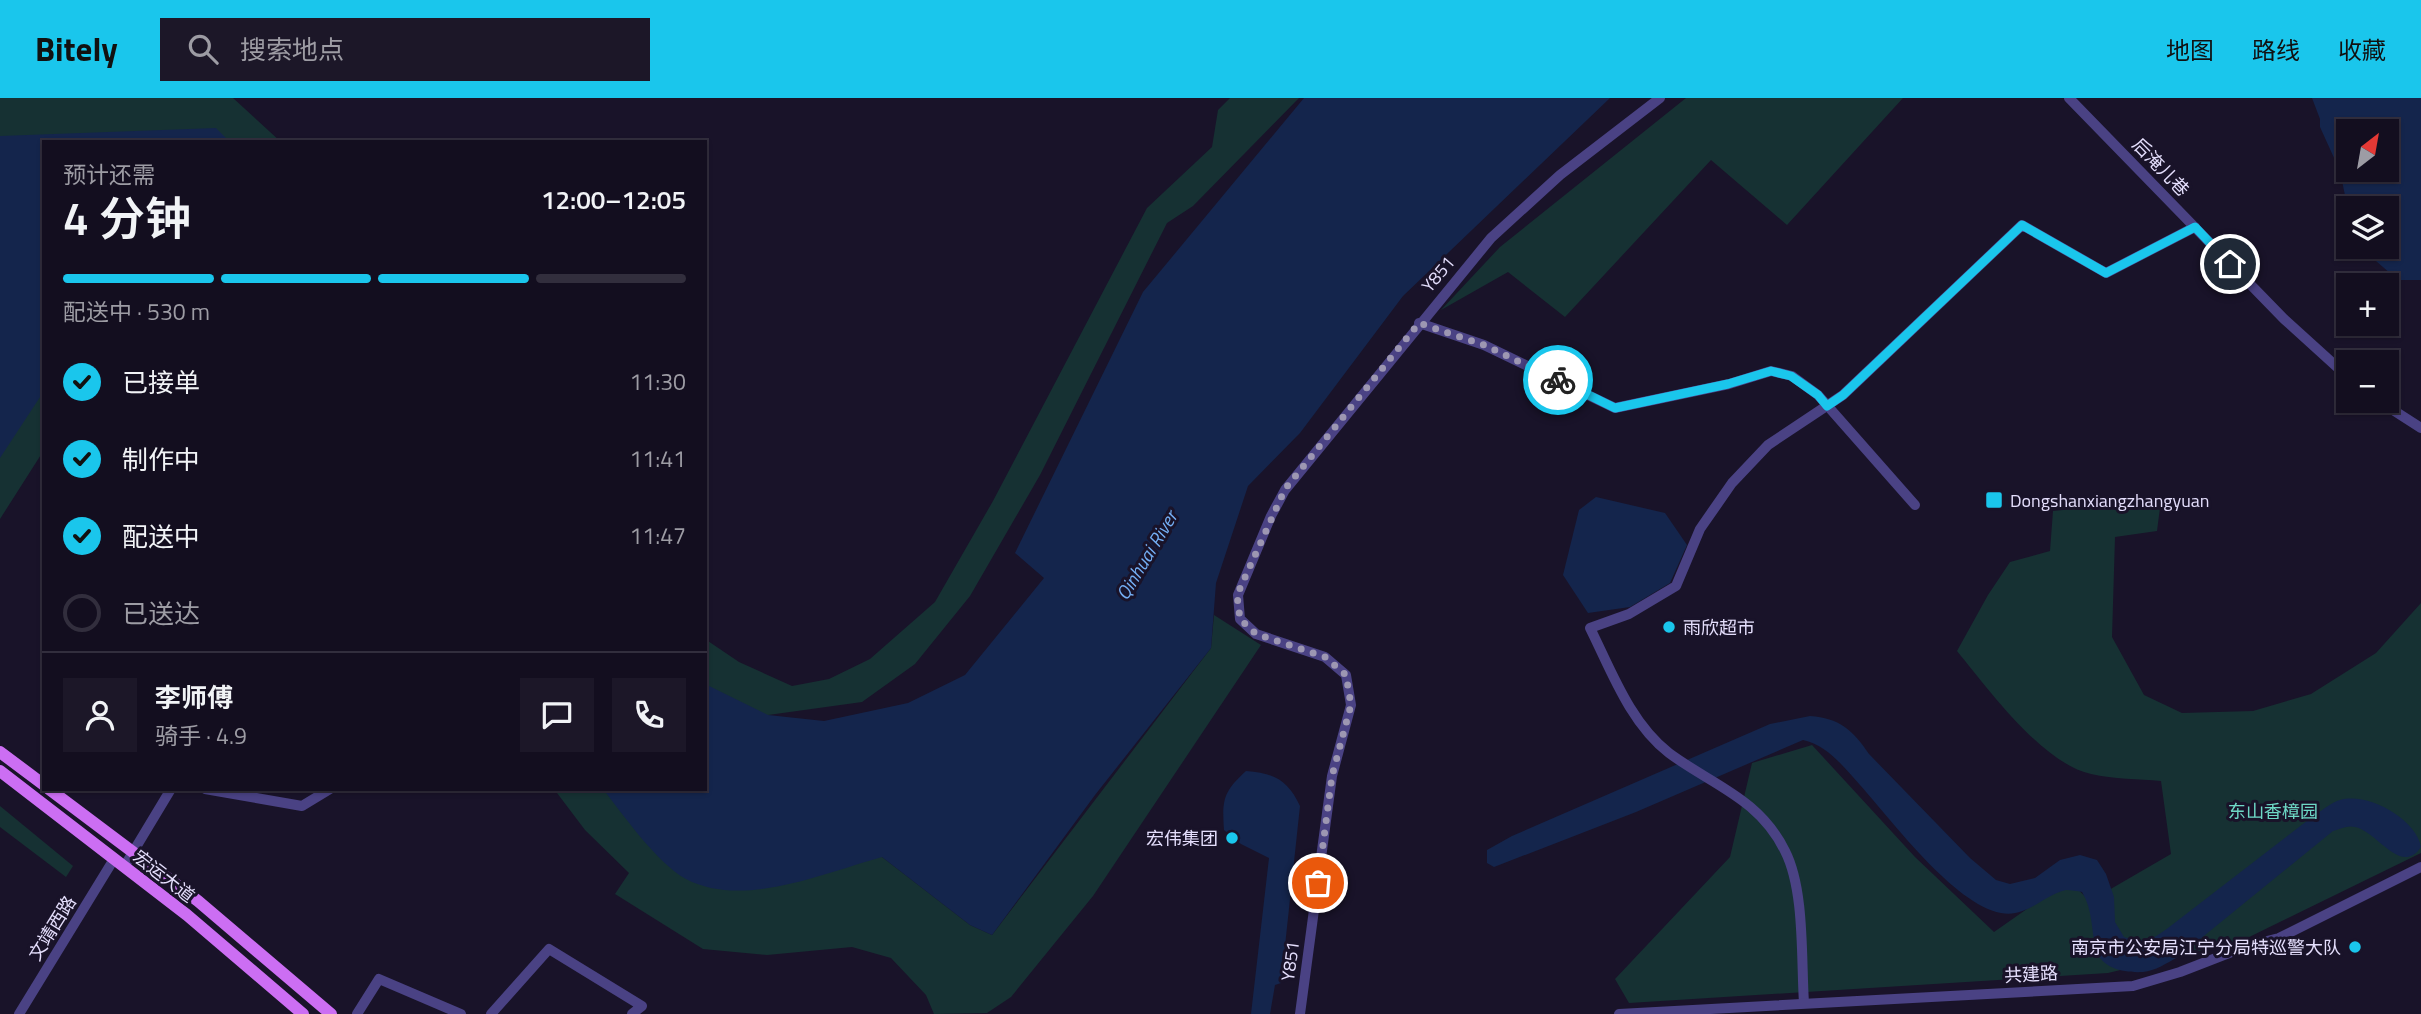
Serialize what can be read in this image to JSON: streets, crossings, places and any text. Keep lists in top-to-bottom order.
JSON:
{
  "streets": {
    "main road": ["宏运大道"],
    "street": [
      "后淹儿巷",
      "Y851",
      "文靖西路",
      "共建路"
    ]
  },
  "crossings": [
    ["宏运大道", "文靖西路"]
  ],
  "water": ["Qinhuai River"],
  "parks": ["东山香樟园"],
  "places": {
    "transit": ["Dongshanxiangzhangyuan"],
    "other": ["雨欣超市", "宏伟集团", "南京市公安局江宁分局特巡警大队"]
  },
  "north": "top right",
  "page": {
    "header": "Bitely",
    "search": "搜索地点",
    "nav": ["地图", "路线", "收藏"],
    "map_buttons": ["+", "−"],
    "heading": ["4 分钟", "预计还需", "12:00–12:05"],
    "panel": ["李师傅", "骑手 · 4.9"],
    "bar": "配送中 · 530 m",
    "list": [
      ["已接单", "11:30"],
      ["制作中", "11:41"],
      ["配送中", "11:47"],
      "已送达"
    ]
  }
}
